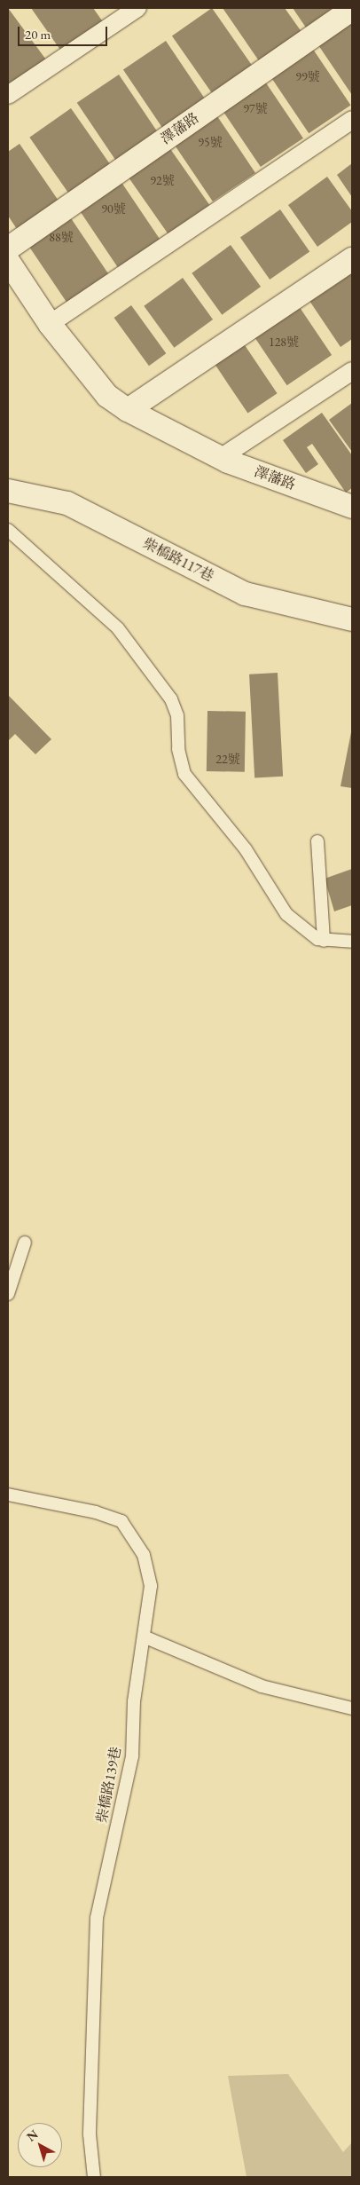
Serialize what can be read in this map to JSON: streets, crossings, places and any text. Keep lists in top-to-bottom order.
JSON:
{
  "streets": {
    "street": ["澤藩路", "柴橋路117巷"],
    "lane": ["柴橋路139巷"]
  },
  "house_numbers": [
    "99號",
    "97號",
    "95號",
    "92號",
    "90號",
    "88號",
    "128號",
    "22號"
  ],
  "scale_bar": "20 m",
  "north": "top left"
}
